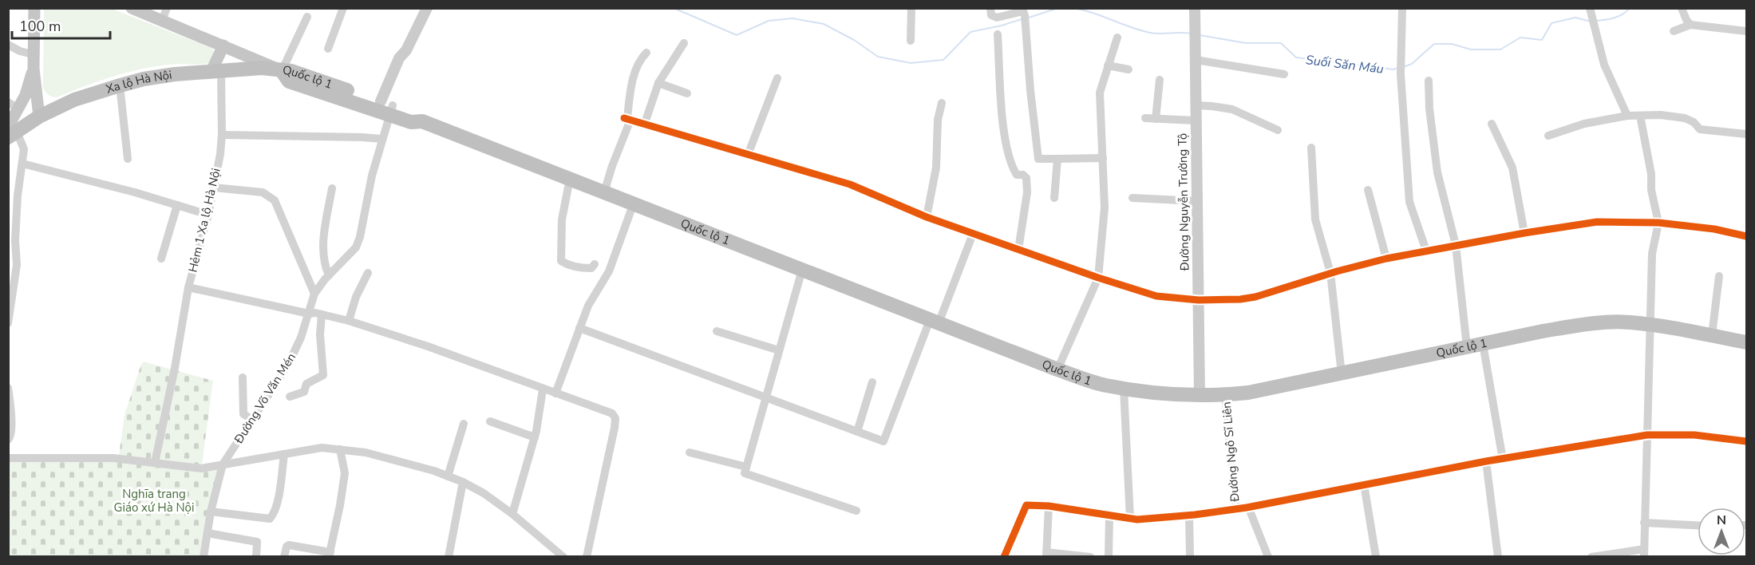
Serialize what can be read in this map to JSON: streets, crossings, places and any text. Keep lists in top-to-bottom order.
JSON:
{
  "streets": {
    "highway": ["Quốc lộ 1", "Xa lộ Hà Nội"],
    "main road": ["Đường Nguyễn Trường Tộ"],
    "street": ["Hẻm 1 Xa lộ Hà Nội", "Đường Võ Văn Mén", "Đường Ngô Sĩ Liên"]
  },
  "crossings": [
    ["Quốc lộ 1", "Xa lộ Hà Nội"],
    ["Quốc lộ 1", "Đường Nguyễn Trường Tộ"],
    ["Quốc lộ 1", "Đường Võ Văn Mén"],
    ["Quốc lộ 1", "Đường Ngô Sĩ Liên"],
    ["Xa lộ Hà Nội", "Hẻm 1 Xa lộ Hà Nội"]
  ],
  "water": ["Suối Săn Máu"],
  "parks": ["Nghĩa trang Giáo xứ Hà Nội"],
  "scale_bar": "100 m",
  "north": "top"
}
